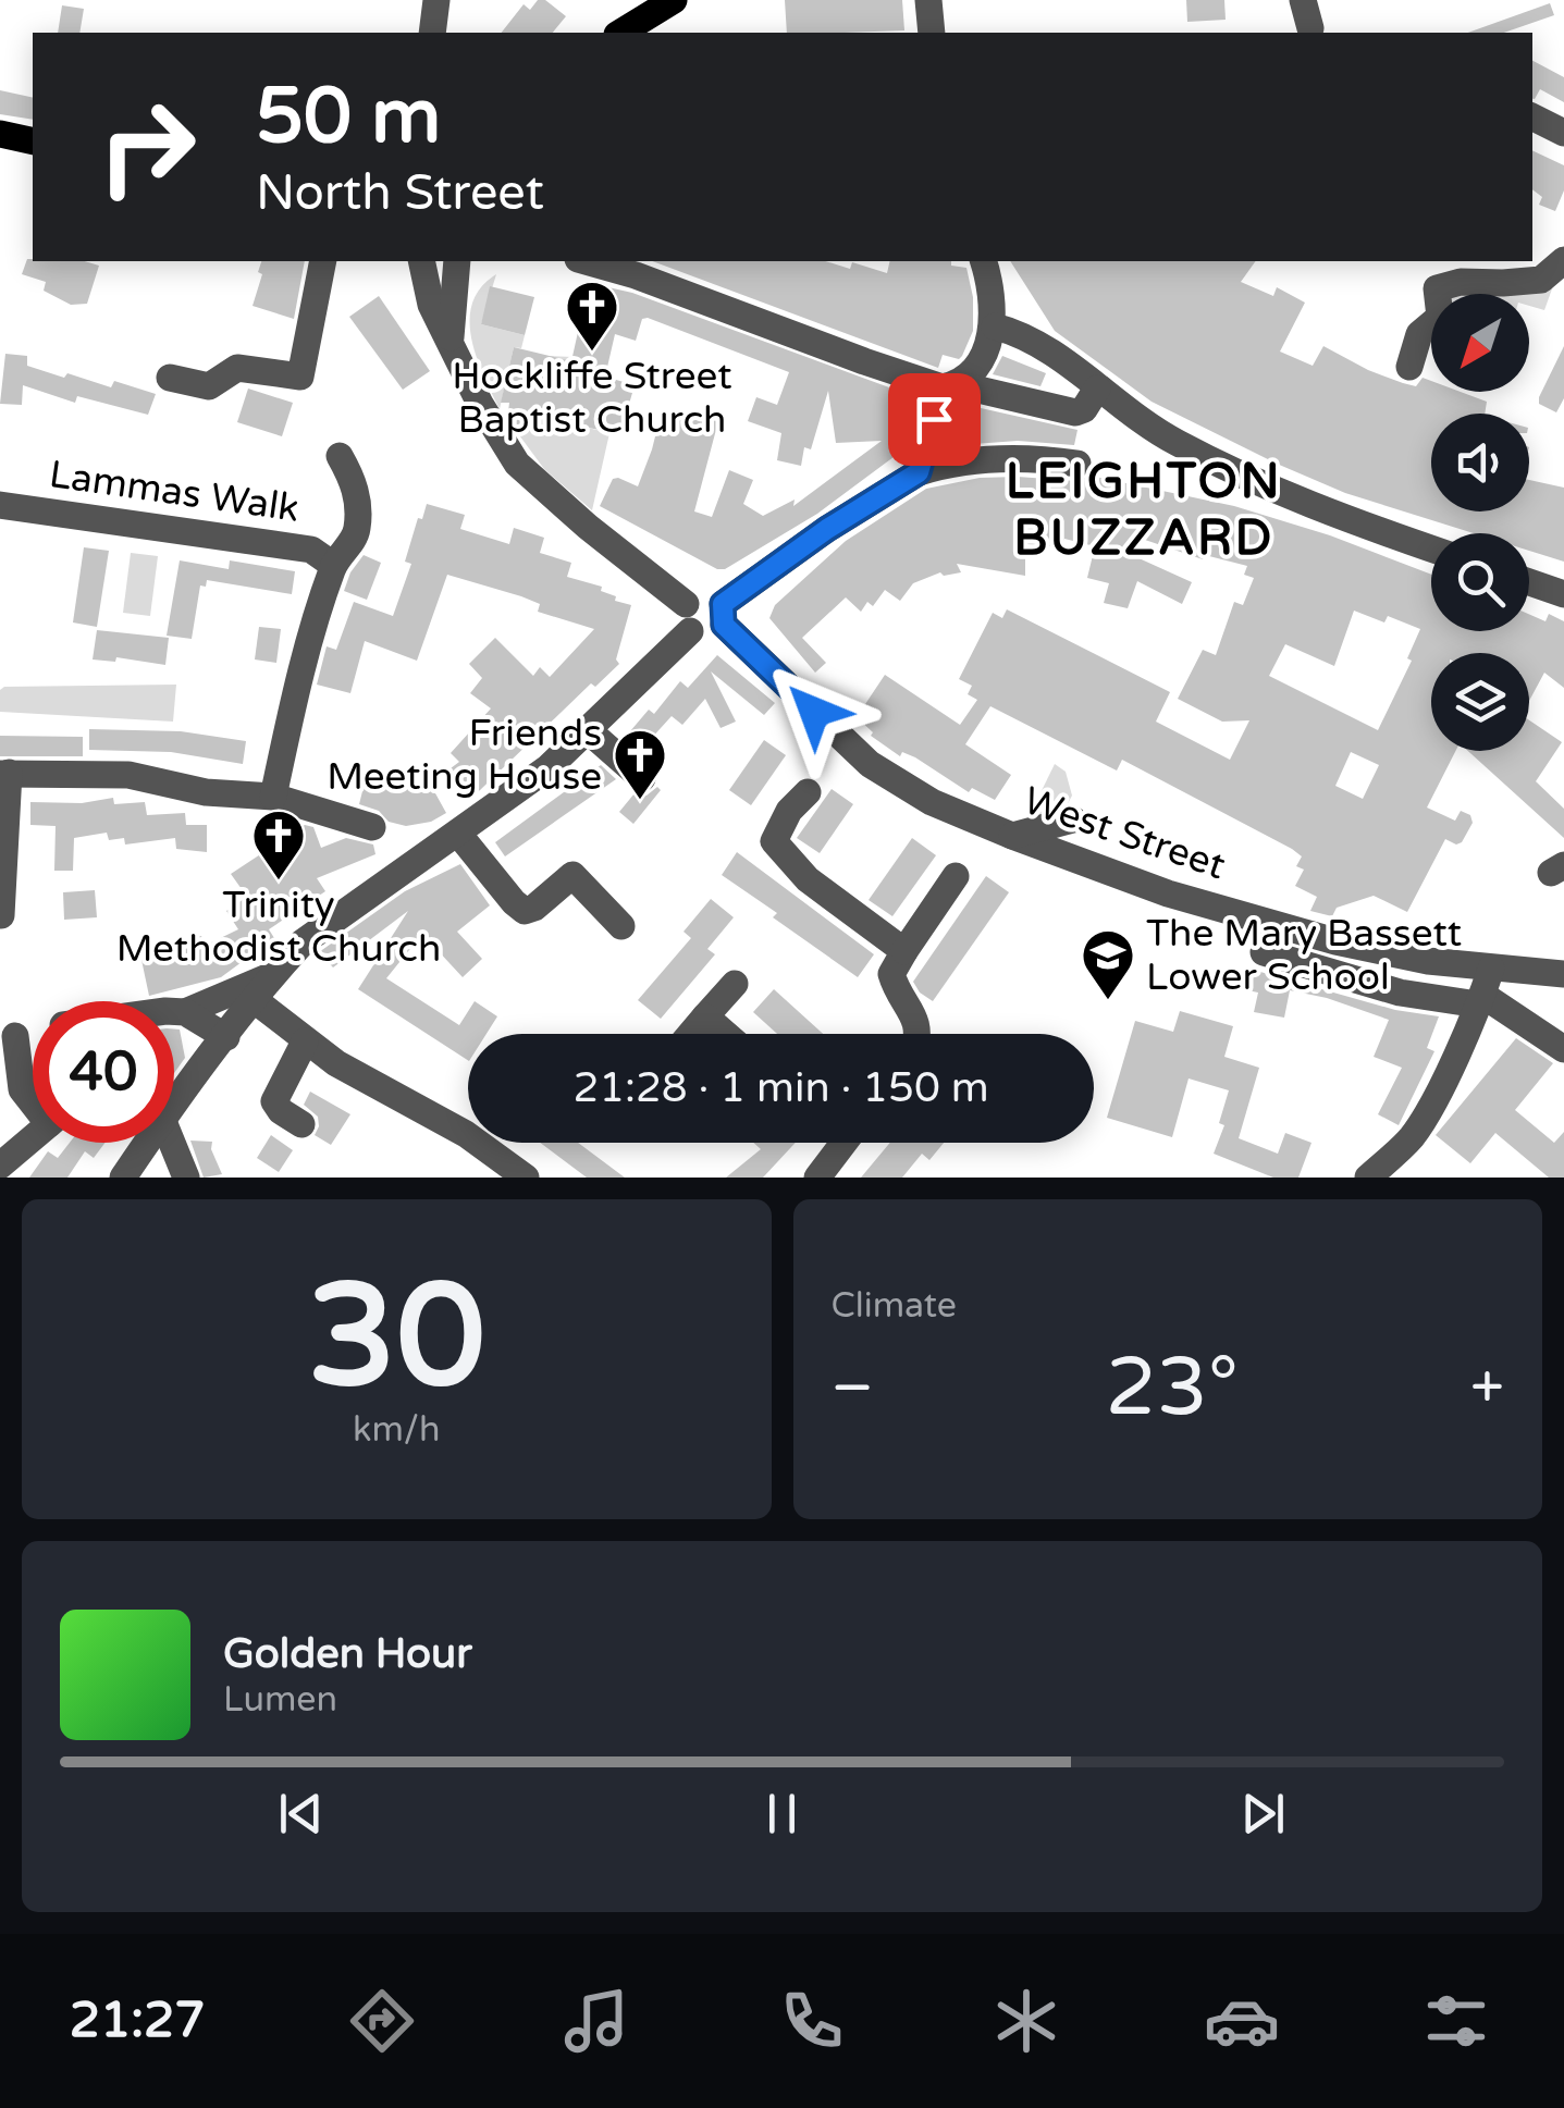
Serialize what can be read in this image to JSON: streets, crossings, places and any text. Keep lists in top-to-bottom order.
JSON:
{
  "streets": {
    "street": ["Lammas Walk", "West Street"]
  },
  "districts": ["LEIGHTON BUZZARD"],
  "places": {
    "church": ["Hockliffe Street Baptist Church", "Friends Meeting House", "Trinity Methodist Church"],
    "school or university": ["The Mary Bassett Lower School"]
  },
  "north": "bottom left",
  "page": {
    "turn": ["50 m", "North Street"],
    "limit": "40",
    "trip": "21:28 · 1 min · 150 m",
    "tile": [
      ["30", "km/h"],
      "Climate"
    ],
    "heat": ["−", "23°", "+"],
    "song": ["Golden Hour", "Lumen"],
    "tabs": "21:27"
  }
}
